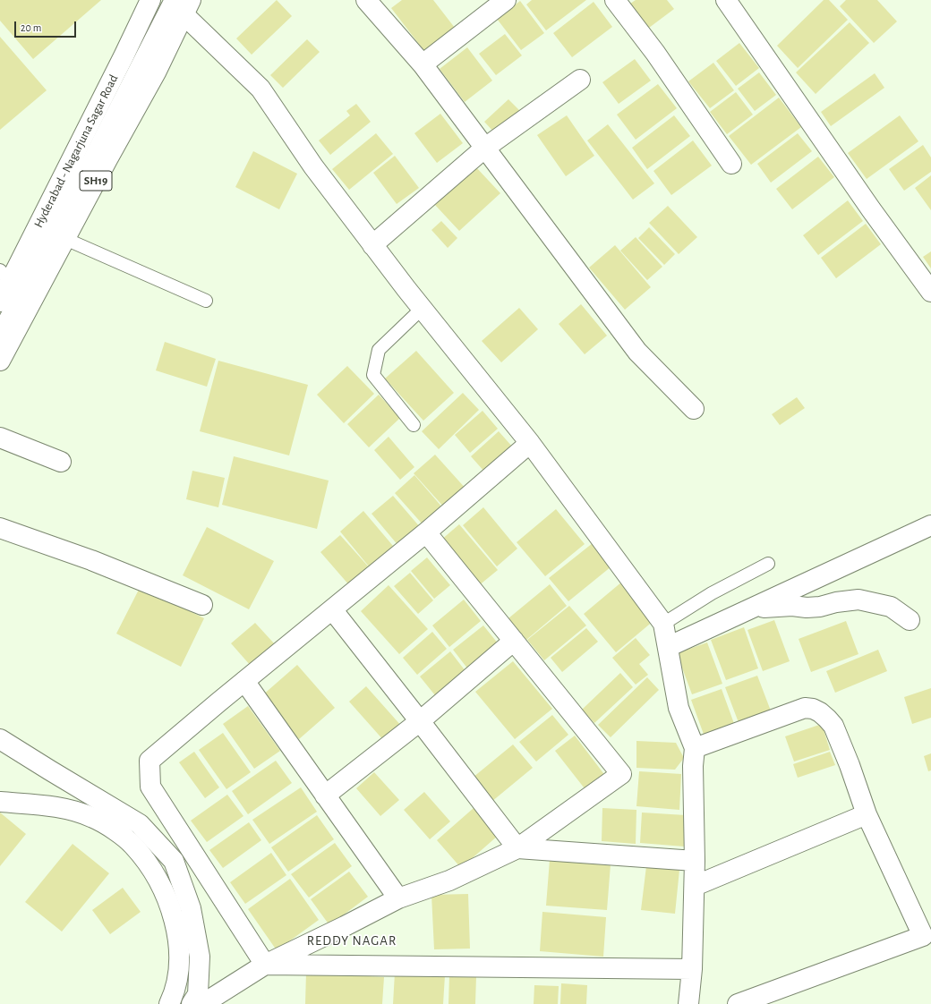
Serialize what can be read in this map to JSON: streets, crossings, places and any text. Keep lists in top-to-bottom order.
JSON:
{
  "streets": {
    "main road": ["Hyderabad - Nagarjuna Sagar Road", "SH19"]
  },
  "districts": ["REDDY NAGAR"],
  "scale_bar": "20 m"
}
